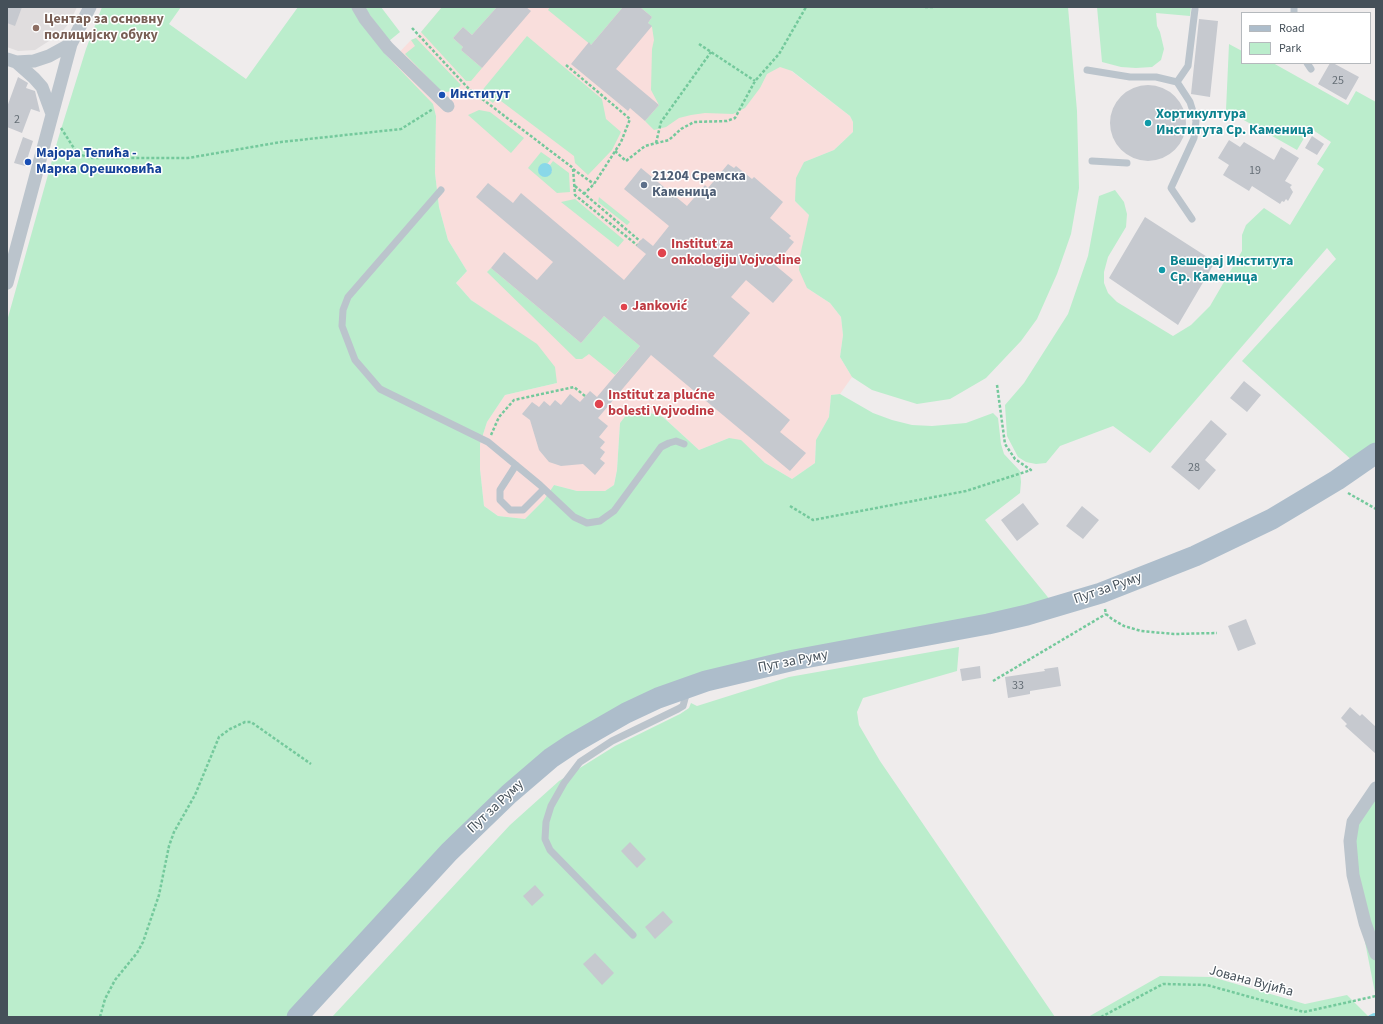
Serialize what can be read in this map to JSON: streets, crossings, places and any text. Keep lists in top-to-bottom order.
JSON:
{
  "streets": {
    "main road": ["Пут за Руму"],
    "path": ["Јована Вујића"]
  },
  "places": [
    "Центар за основну полицијску обуку",
    "Институт",
    "Хортикултура Института Ср. Каменица",
    "Мајора Тепића - Марка Орешковића",
    "21204 Сремска Каменица",
    "Institut za onkologiju Vojvodine",
    "Вешерај Института Ср. Каменица",
    "Janković",
    "Institut za plućne bolesti Vojvodine"
  ],
  "house_numbers": [
    "25",
    "2",
    "19",
    "28",
    "33"
  ],
  "legend": ["Road", "Park"]
}
